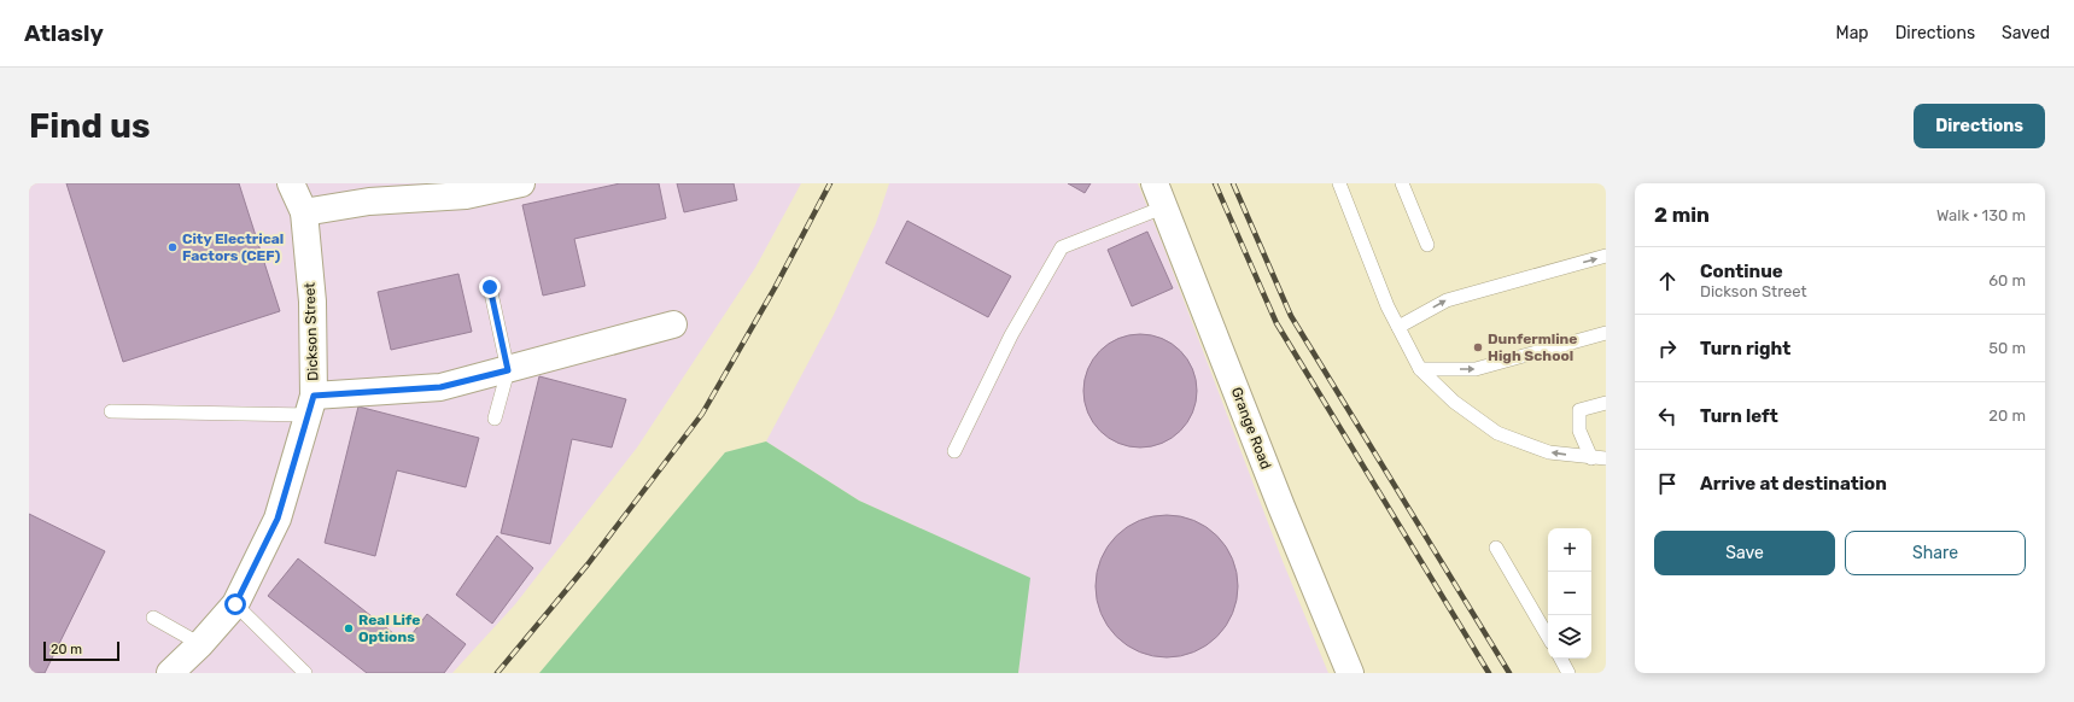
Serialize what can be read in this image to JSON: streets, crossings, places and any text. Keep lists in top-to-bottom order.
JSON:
{
  "streets": {
    "street": ["Dickson Street", "Grange Road"]
  },
  "places": ["City Electrical Factors (CEF)", "Dunfermline High School", "Real Life Options"],
  "scale_bar": "20 m",
  "page": {
    "header": "Atlasly",
    "nav": ["Map", "Directions", "Saved"],
    "buttons": [
      "Directions",
      ["Save", "Share"]
    ],
    "title": "Find us",
    "heading": ["2 min", "Walk · 130 m"],
    "list": [
      ["Continue", "Dickson Street", "60 m"],
      ["Turn right", "50 m"],
      ["Turn left", "20 m"],
      "Arrive at destination"
    ],
    "map_buttons": ["+", "−"],
    "scale": "20 m"
  }
}
